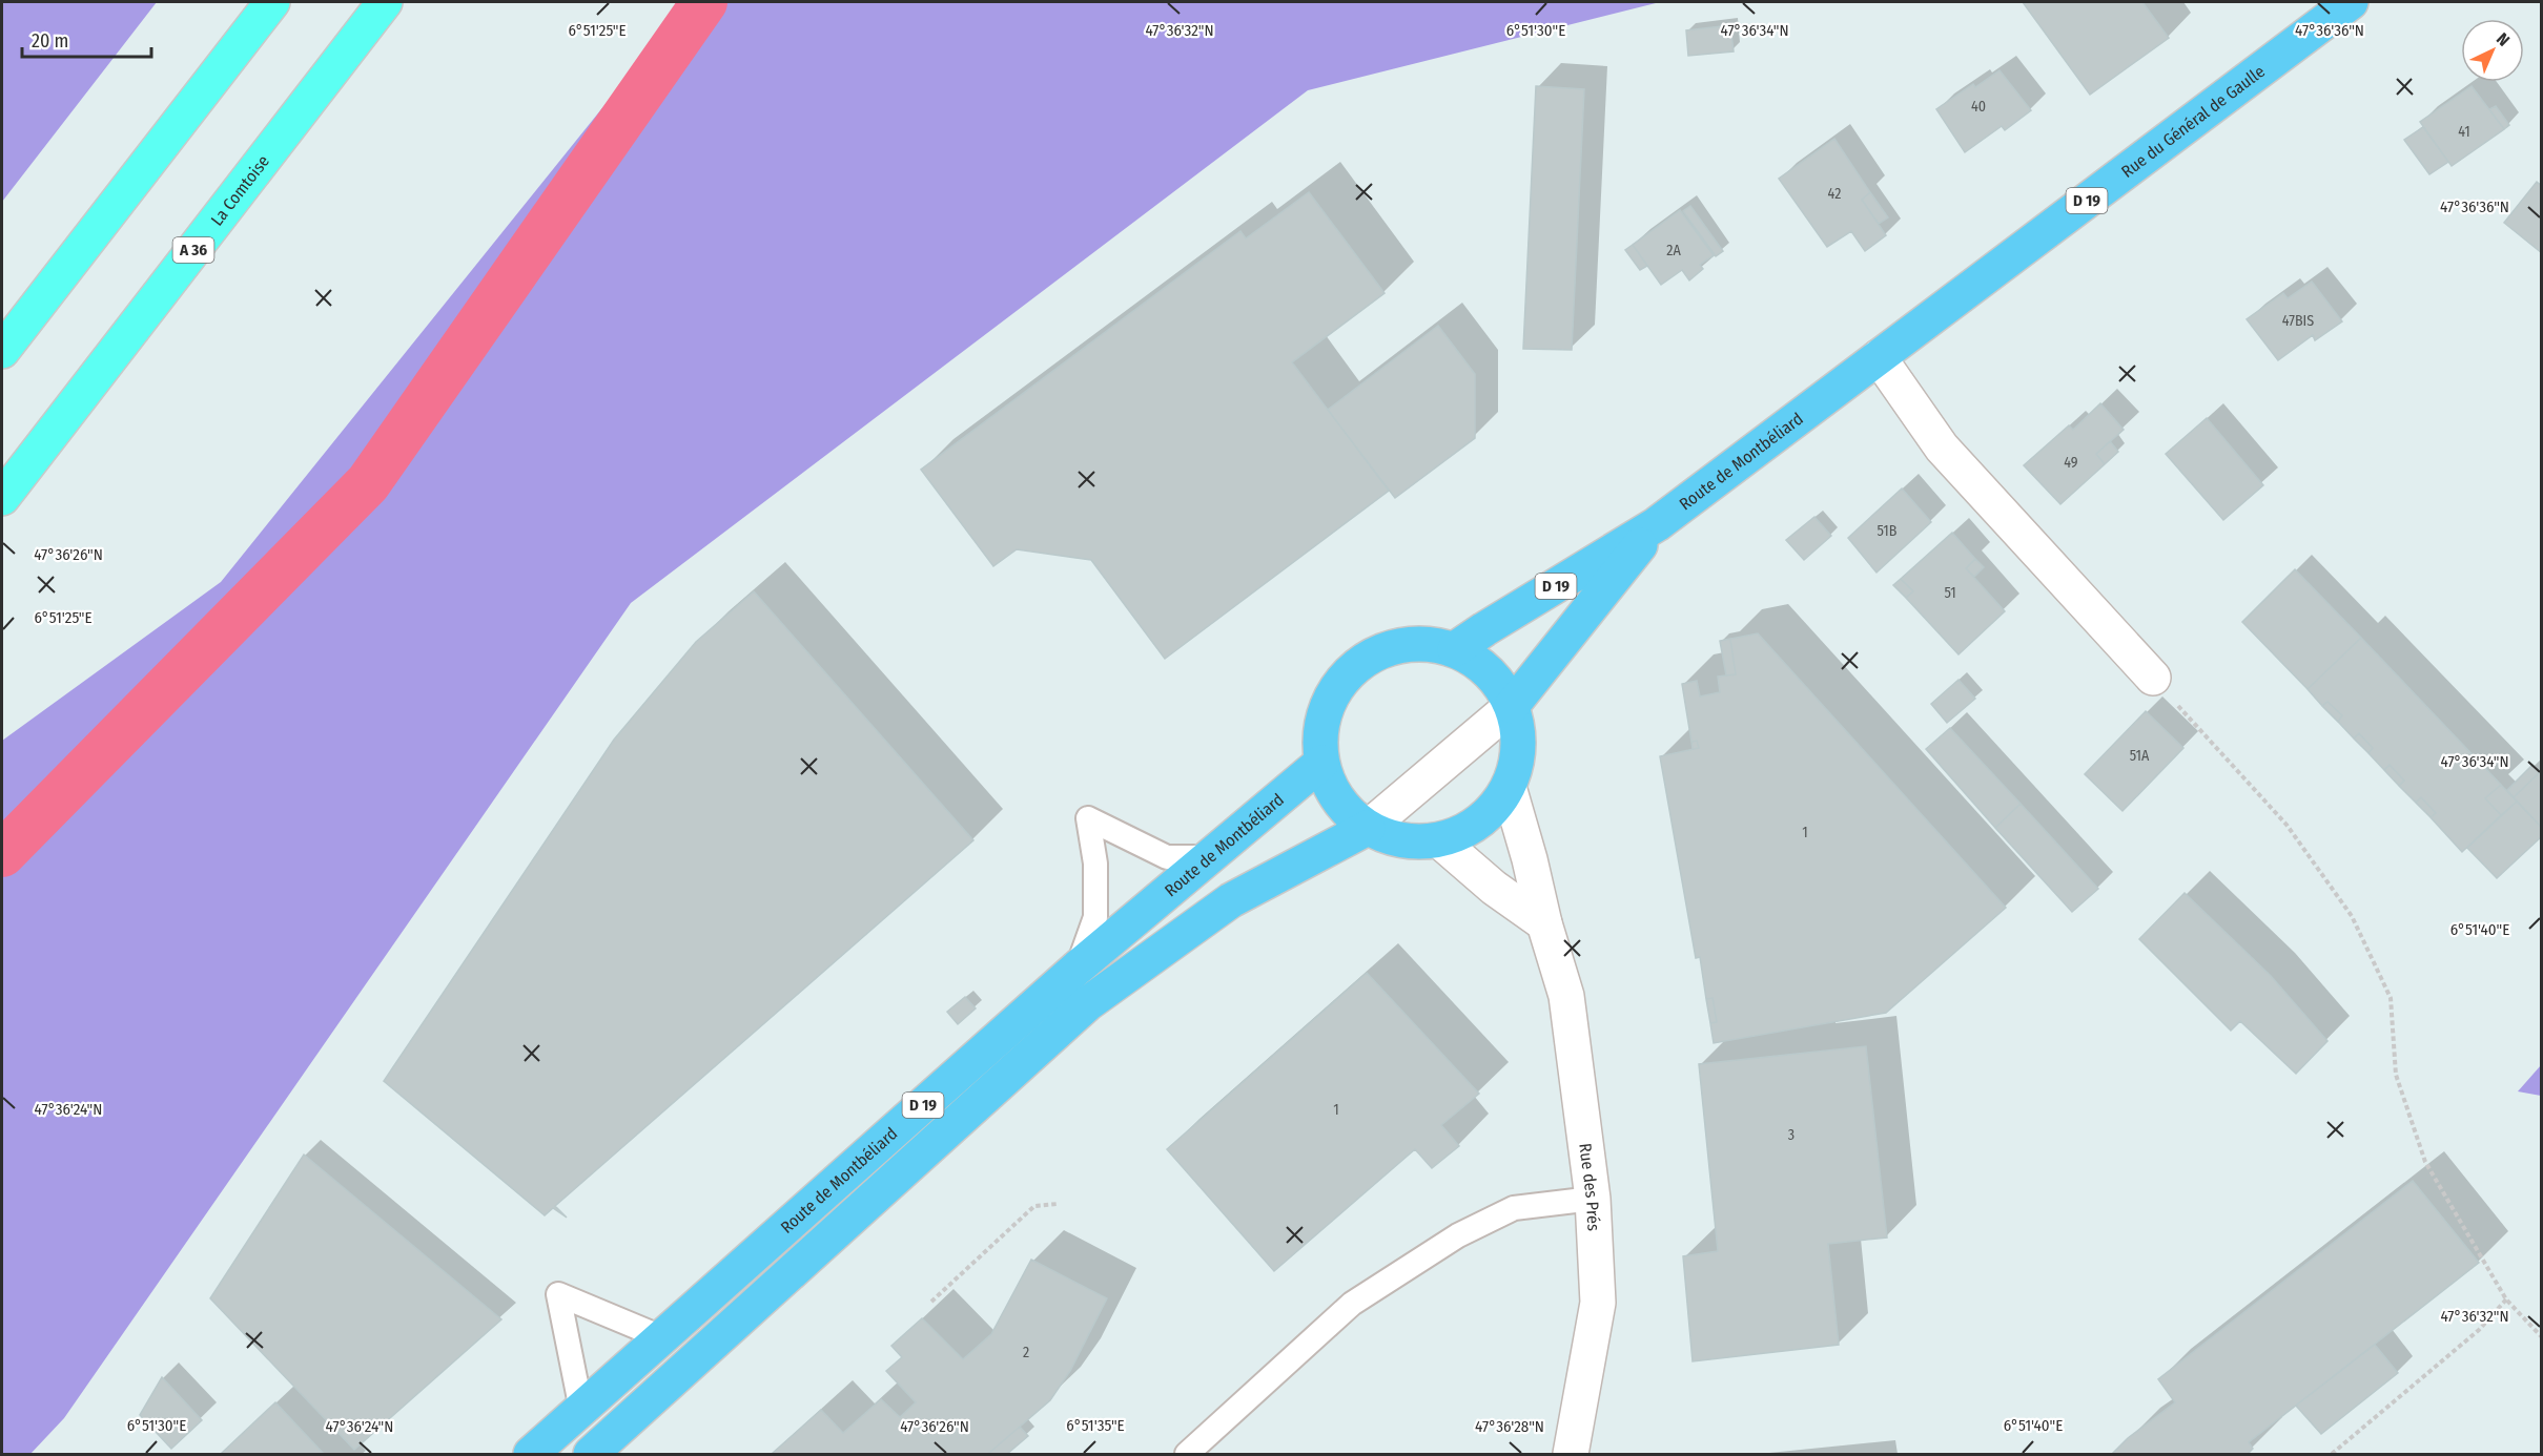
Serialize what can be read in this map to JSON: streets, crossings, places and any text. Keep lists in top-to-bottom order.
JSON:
{
  "streets": {
    "highway": ["La Comtoise", "A 36"],
    "main road": ["Rue du Général de Gaulle", "D 19", "Route de Montbéliard"],
    "street": ["Rue des Prés"]
  },
  "crossings": [
    ["Rue du Général de Gaulle", "Route de Montbéliard"]
  ],
  "house_numbers": [
    "40",
    "41",
    "42",
    "2A",
    "47BIS",
    "49",
    "51B",
    "51",
    "51A",
    "1",
    "1",
    "3",
    "2"
  ],
  "scale_bar": "20 m",
  "north": "top right",
  "coordinates": [
    "47°36'32\"N",
    "47°36'34\"N",
    "47°36'36\"N",
    "6°51'25\"E",
    "6°51'30\"E",
    "47°36'26\"N",
    "6°51'40\"E",
    "47°36'24\"N",
    "6°51'35\"E",
    "47°36'28\"N"
  ]
}
